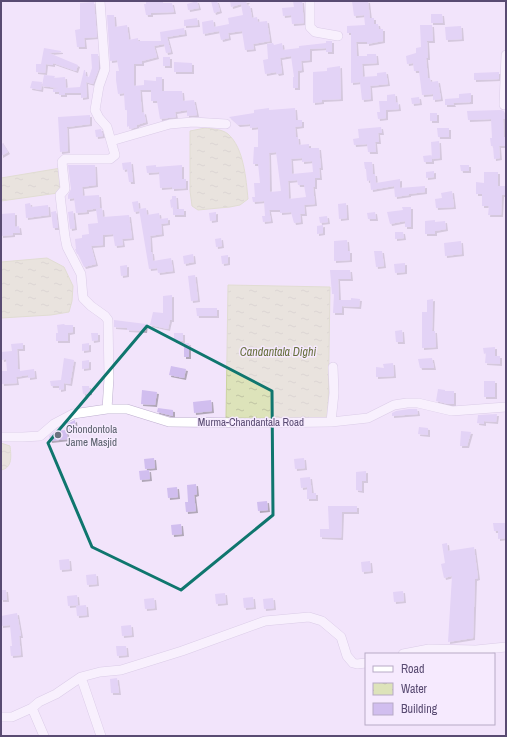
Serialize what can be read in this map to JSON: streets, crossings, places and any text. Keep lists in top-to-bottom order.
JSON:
{
  "streets": {
    "street": ["Murma-Chandantala Road"]
  },
  "water": ["Candantala Dighi"],
  "places": ["Chondontola Jame Masjid"],
  "legend": ["Road", "Water", "Building"]
}
